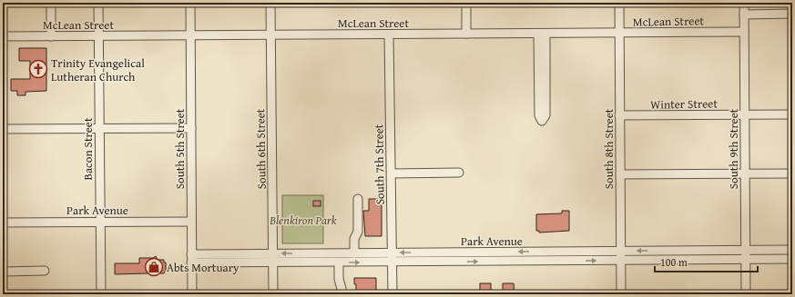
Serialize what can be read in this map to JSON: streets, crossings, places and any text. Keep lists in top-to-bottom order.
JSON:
{
  "streets": {
    "street": [
      "McLean Street",
      "Winter Street",
      "Bacon Street",
      "South 5th Street",
      "South 6th Street",
      "South 8th Street",
      "South 9th Street",
      "South 7th Street",
      "Park Avenue"
    ]
  },
  "crossings": [
    ["McLean Street", "Bacon Street"],
    ["McLean Street", "South 5th Street"],
    ["McLean Street", "South 6th Street"],
    ["McLean Street", "South 8th Street"],
    ["McLean Street", "South 9th Street"],
    ["McLean Street", "South 7th Street"],
    ["Winter Street", "South 8th Street"],
    ["Winter Street", "South 9th Street"],
    ["Bacon Street", "Park Avenue"],
    ["South 5th Street", "Park Avenue"],
    ["South 6th Street", "Park Avenue"],
    ["South 8th Street", "Park Avenue"],
    ["South 9th Street", "Park Avenue"],
    ["South 7th Street", "Park Avenue"]
  ],
  "parks": ["Blenkiron Park"],
  "places": {
    "church": ["Trinity Evangelical Lutheran Church"],
    "shop": ["Abts Mortuary"]
  },
  "scale_bar": "100 m"
}
